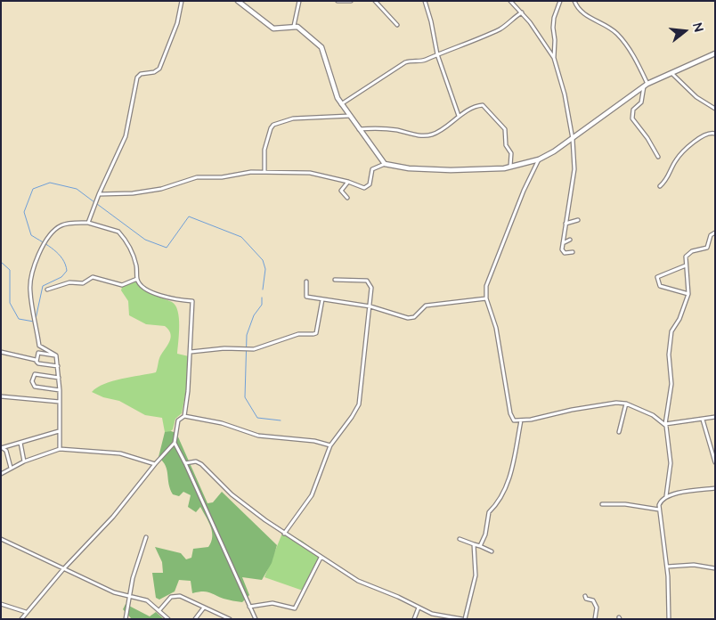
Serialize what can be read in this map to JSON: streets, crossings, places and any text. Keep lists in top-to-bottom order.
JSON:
{
  "north": "right"
}
